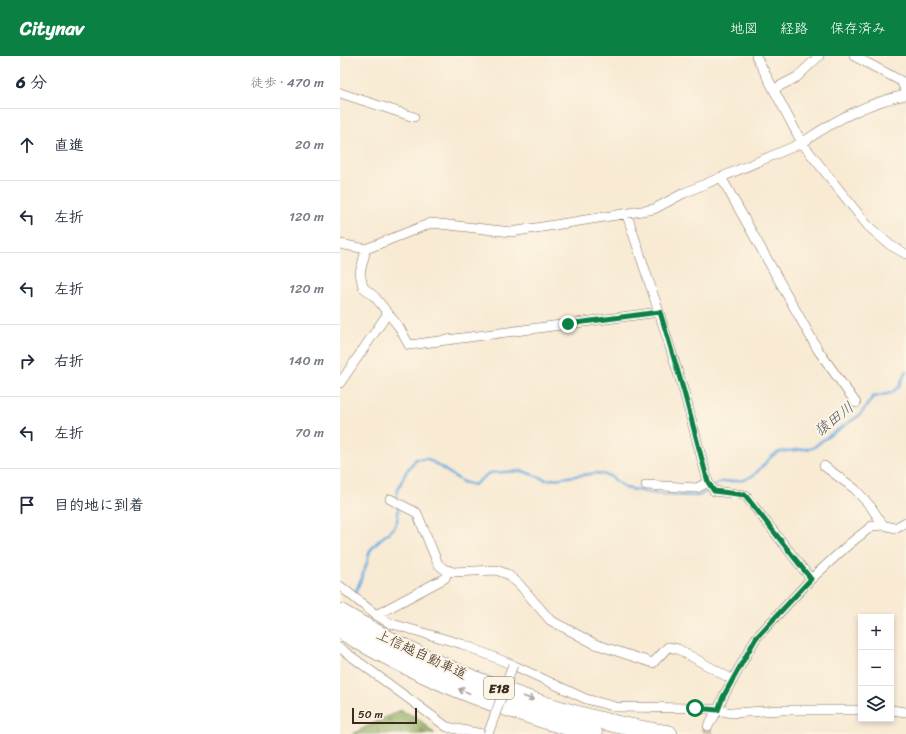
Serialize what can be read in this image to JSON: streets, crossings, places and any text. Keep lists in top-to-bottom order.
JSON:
{
  "streets": {
    "highway": ["上信越自動車道", "E18"]
  },
  "water": ["猿田川"],
  "scale_bar": "50 m",
  "page": {
    "header": "Citynav",
    "nav": ["地図", "経路", "保存済み"],
    "heading": ["6 分", "徒歩 · 470 m"],
    "list": [
      ["直進", "20 m"],
      ["左折", "120 m"],
      ["左折", "120 m"],
      ["右折", "140 m"],
      ["左折", "70 m"],
      "目的地に到着"
    ],
    "map_buttons": ["+", "−"],
    "scale": "50 m"
  }
}
